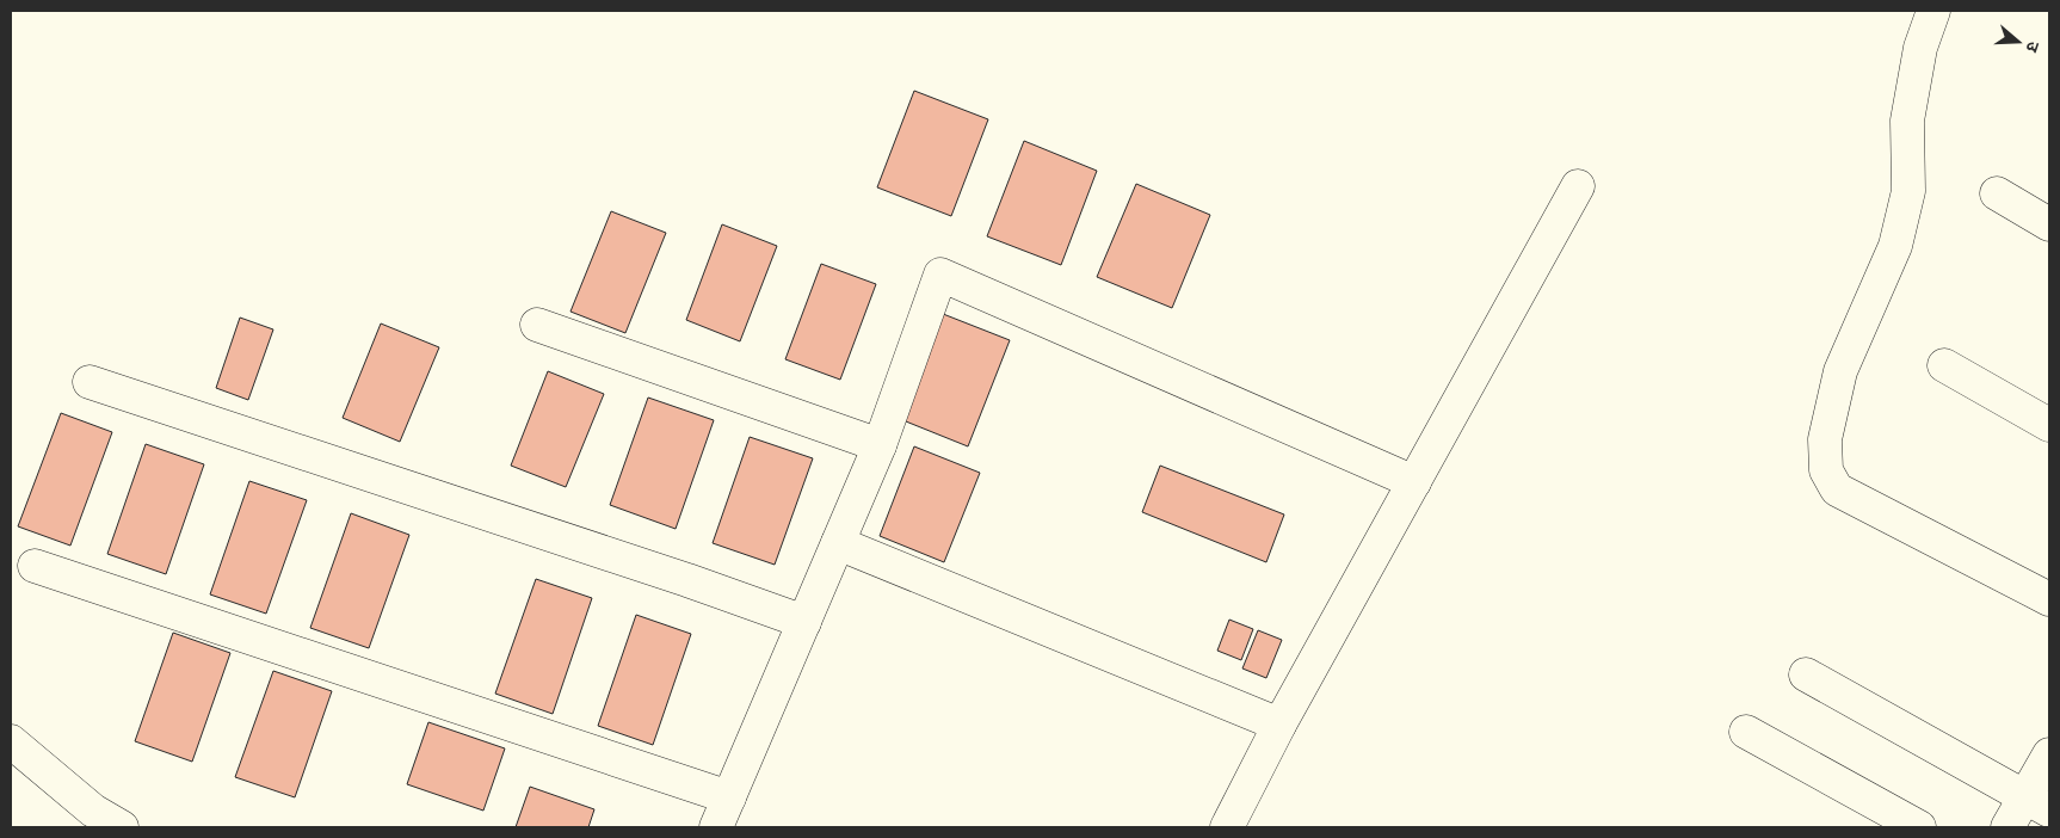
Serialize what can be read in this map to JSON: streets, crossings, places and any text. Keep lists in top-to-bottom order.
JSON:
{
  "north": "right"
}
